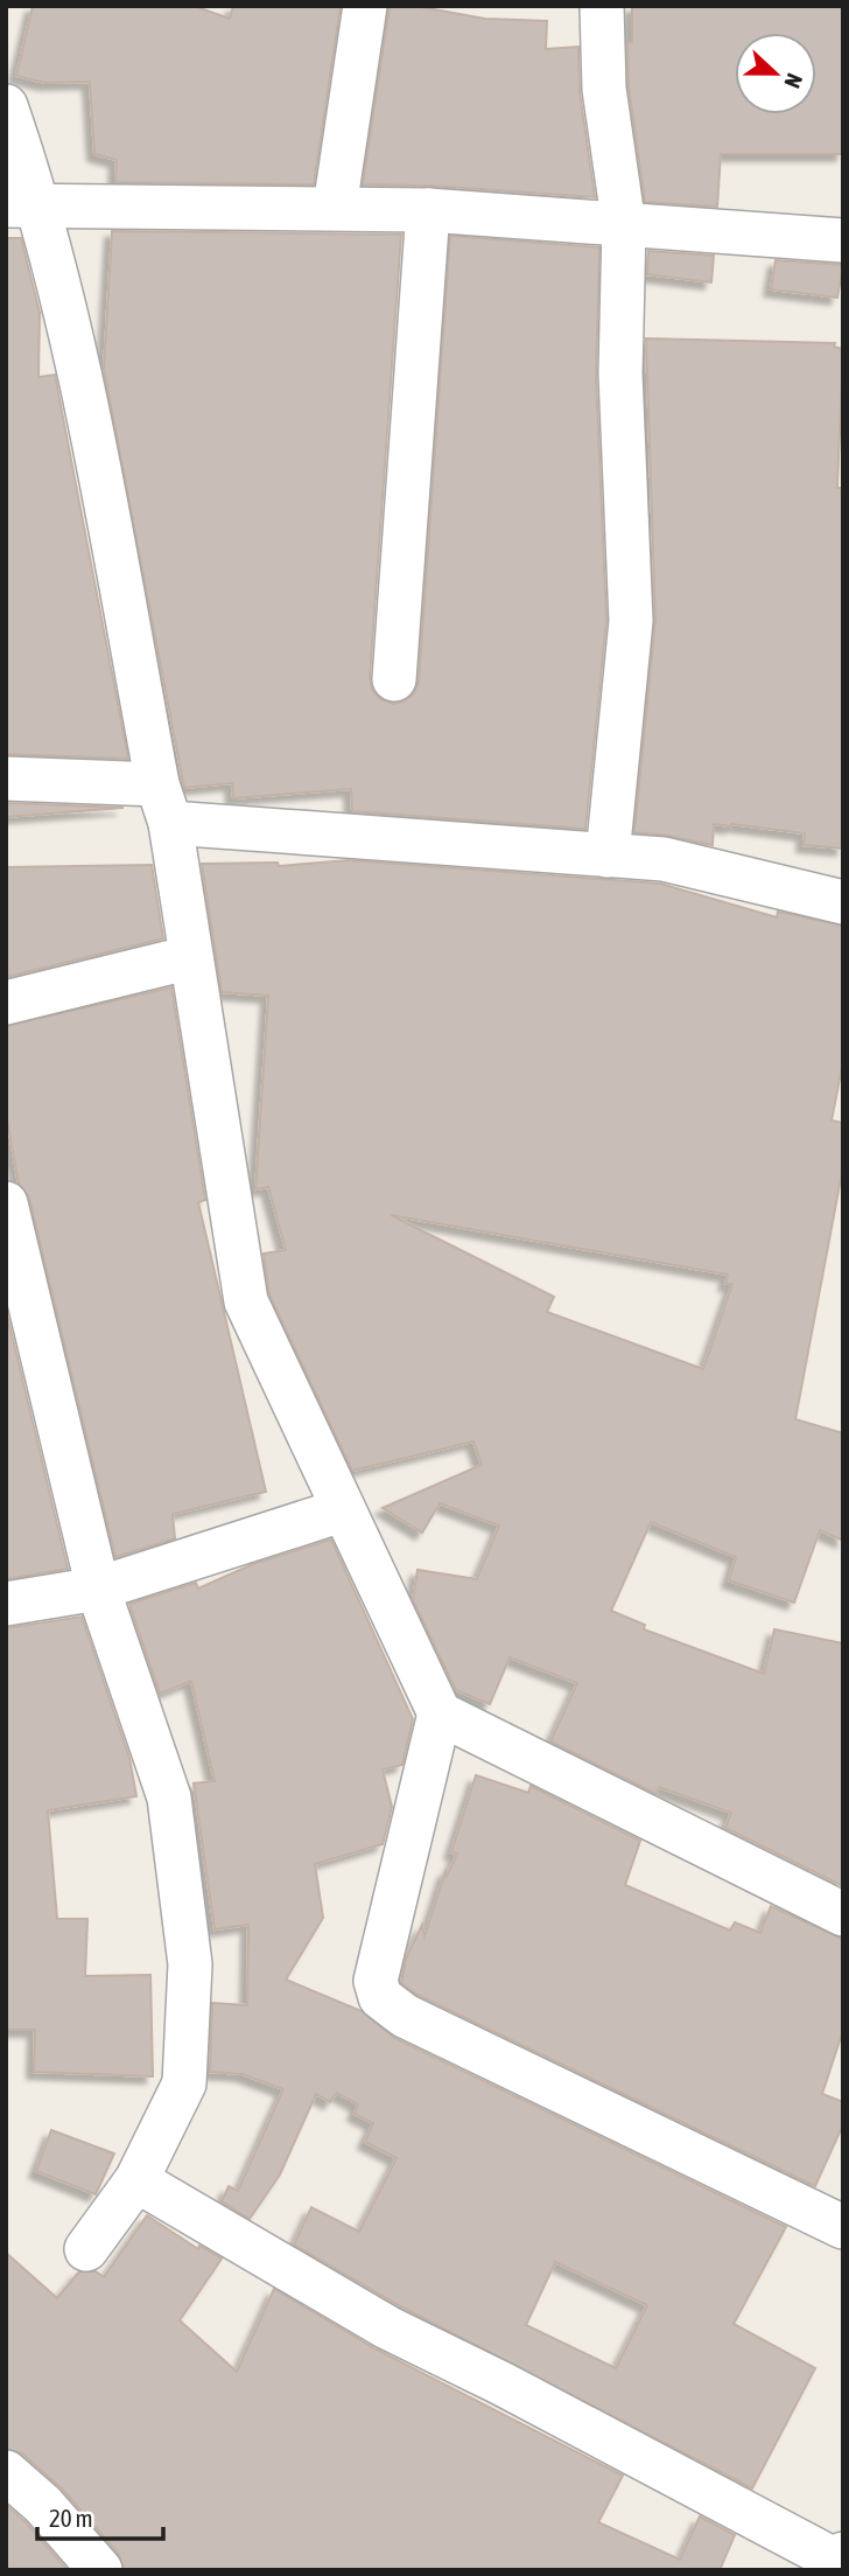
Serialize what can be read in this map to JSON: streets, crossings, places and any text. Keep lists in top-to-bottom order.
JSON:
{
  "scale_bar": "20 m",
  "north": "right"
}
